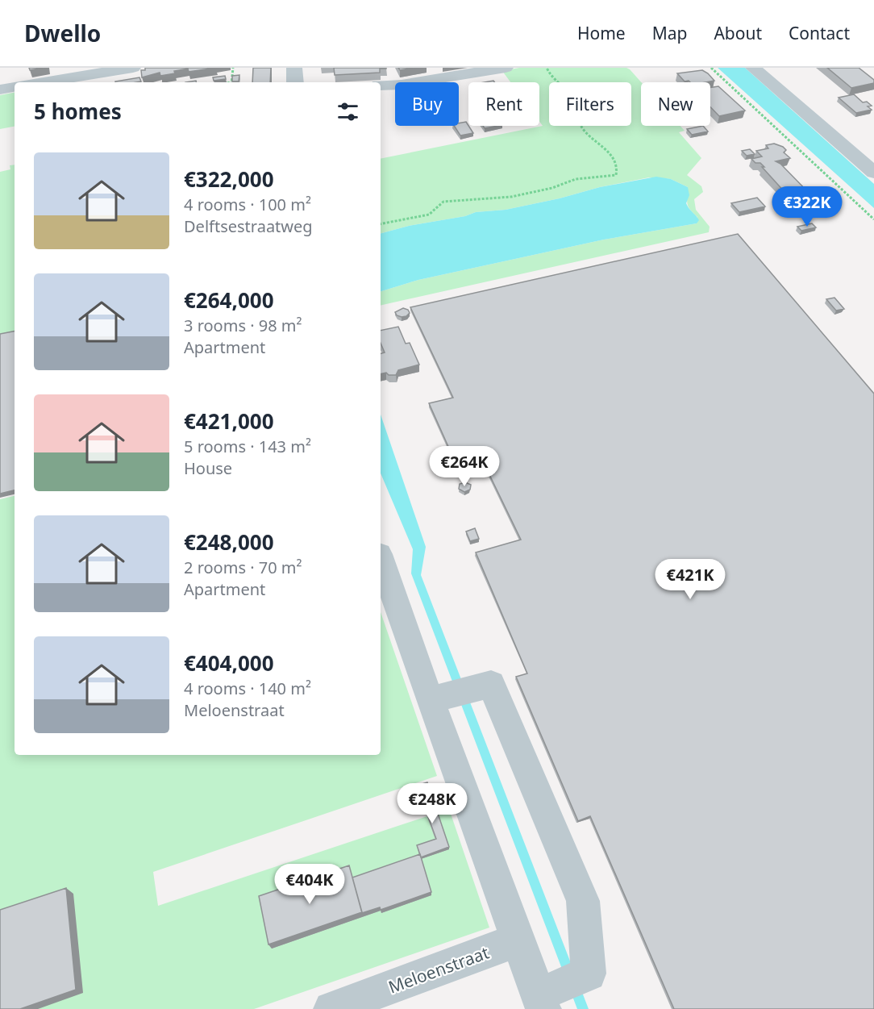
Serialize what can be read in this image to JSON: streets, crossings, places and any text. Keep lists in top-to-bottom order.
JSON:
{
  "streets": {
    "street": ["Meloenstraat"]
  },
  "page": {
    "header": "Dwello",
    "nav": [
      "Home",
      "Map",
      "About",
      "Contact"
    ],
    "chip": [
      "Buy",
      "Rent",
      "Filters",
      "New"
    ],
    "heading": "5 homes",
    "list": [
      {
        "name": "€322,000",
        "note": "4 rooms · 100 m² · Delftsestraatweg"
      },
      {
        "name": "€264,000",
        "note": "3 rooms · 98 m² · Apartment"
      },
      {
        "name": "€421,000",
        "note": "5 rooms · 143 m² · House"
      },
      {
        "name": "€248,000",
        "note": "2 rooms · 70 m² · Apartment"
      },
      {
        "name": "€404,000",
        "note": "4 rooms · 140 m² · Meloenstraat"
      }
    ],
    "price": [
      "€322K",
      "€264K",
      "€421K",
      "€248K",
      "€404K"
    ]
  }
}
